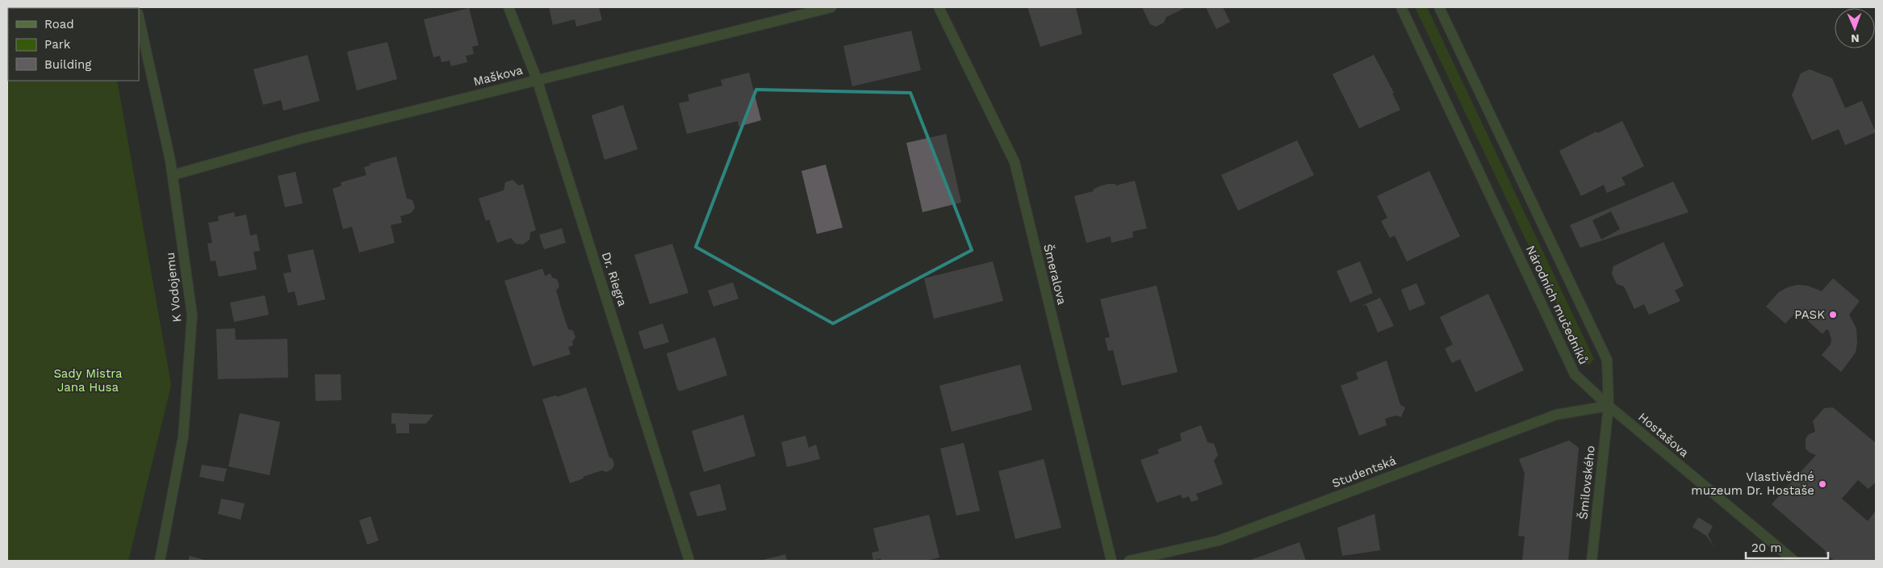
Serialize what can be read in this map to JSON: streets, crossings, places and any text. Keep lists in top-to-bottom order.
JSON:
{
  "streets": {
    "street": [
      "Maškova",
      "Šmeralova",
      "Dr. Riegra",
      "K Vodojemu",
      "Národních mučedníků",
      "Hostašova",
      "Studentská",
      "Šmilovského"
    ]
  },
  "crossings": [
    ["Maškova", "Dr. Riegra"],
    ["Maškova", "K Vodojemu"],
    ["Národních mučedníků", "Hostašova"],
    ["Národních mučedníků", "Studentská"],
    ["Národních mučedníků", "Šmilovského"],
    ["Hostašova", "Studentská"],
    ["Hostašova", "Šmilovského"],
    ["Studentská", "Šmilovského"]
  ],
  "parks": ["Sady Mistra Jana Husa"],
  "places": ["PASK", "Vlastivědné muzeum Dr. Hostaše"],
  "legend": ["Road", "Park", "Building"],
  "scale_bar": "20 m",
  "north": "bottom"
}
